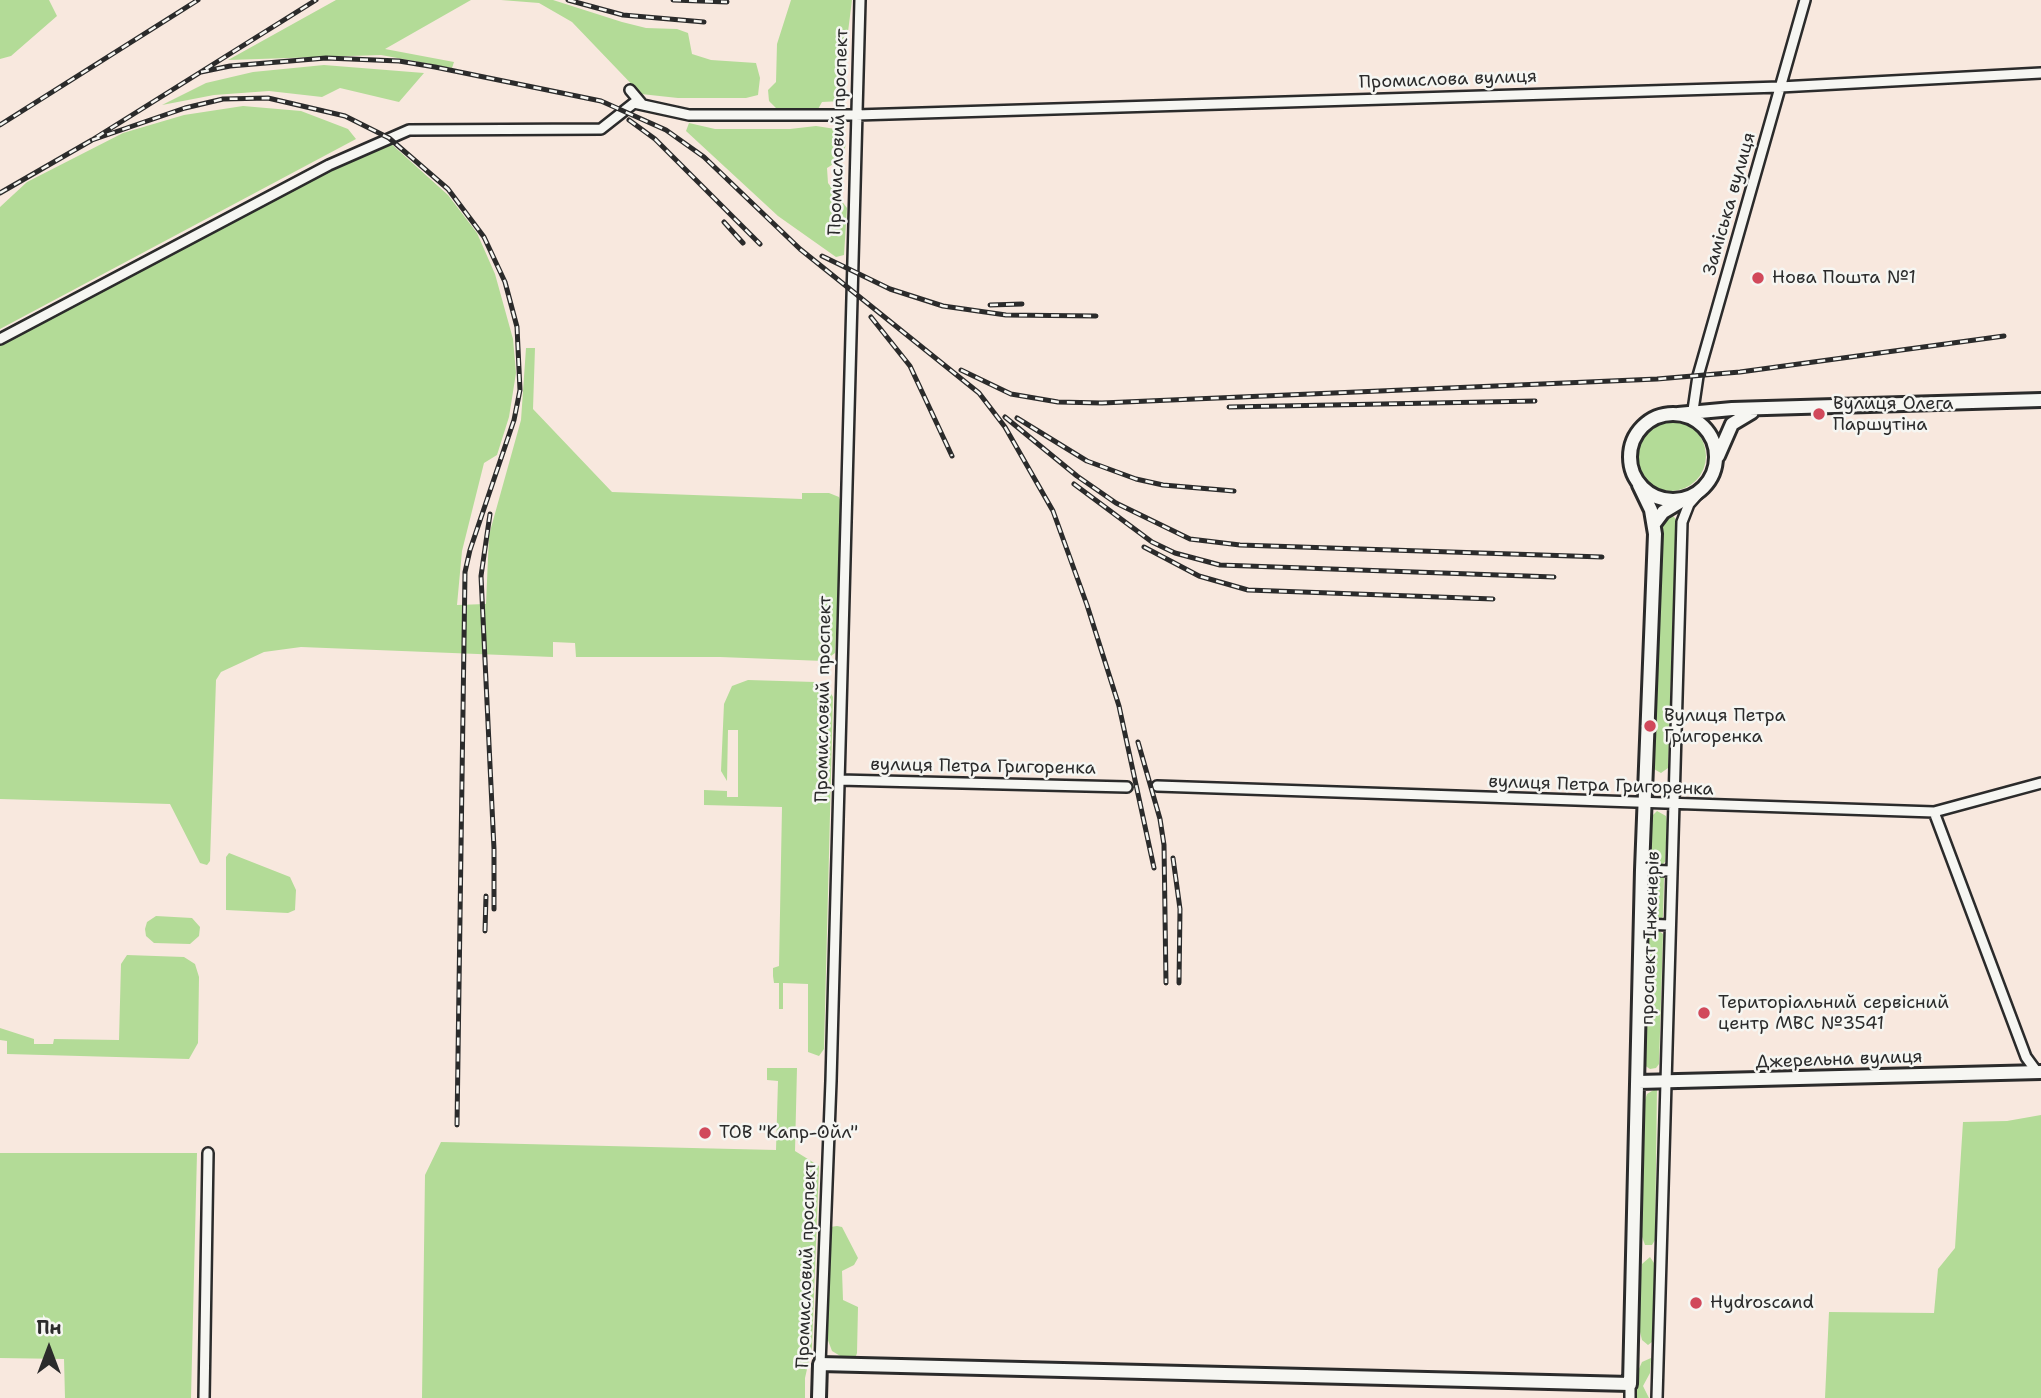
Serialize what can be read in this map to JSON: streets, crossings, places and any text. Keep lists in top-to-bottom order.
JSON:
{
  "streets": {
    "street": [
      "Промислова вулиця",
      "Промисловий проспект",
      "Заміська вулиця",
      "вулиця Петра Григоренка",
      "проспект Інженерів",
      "Джерельна вулиця"
    ]
  },
  "crossings": [
    ["Промислова вулиця", "Промисловий проспект"],
    ["Промислова вулиця", "Заміська вулиця"],
    ["Промисловий проспект", "вулиця Петра Григоренка"],
    ["Заміська вулиця", "проспект Інженерів"],
    ["вулиця Петра Григоренка", "проспект Інженерів"],
    ["проспект Інженерів", "Джерельна вулиця"]
  ],
  "places": [
    "Нова Пошта №1",
    "Вулиця Олега Паршутіна",
    "Вулиця Петра Григоренка",
    "Територіальний сервісний центр МВС №3541",
    "ТОВ \"Капр-Ойл\"",
    "Hydroscand"
  ],
  "north": "top"
}
